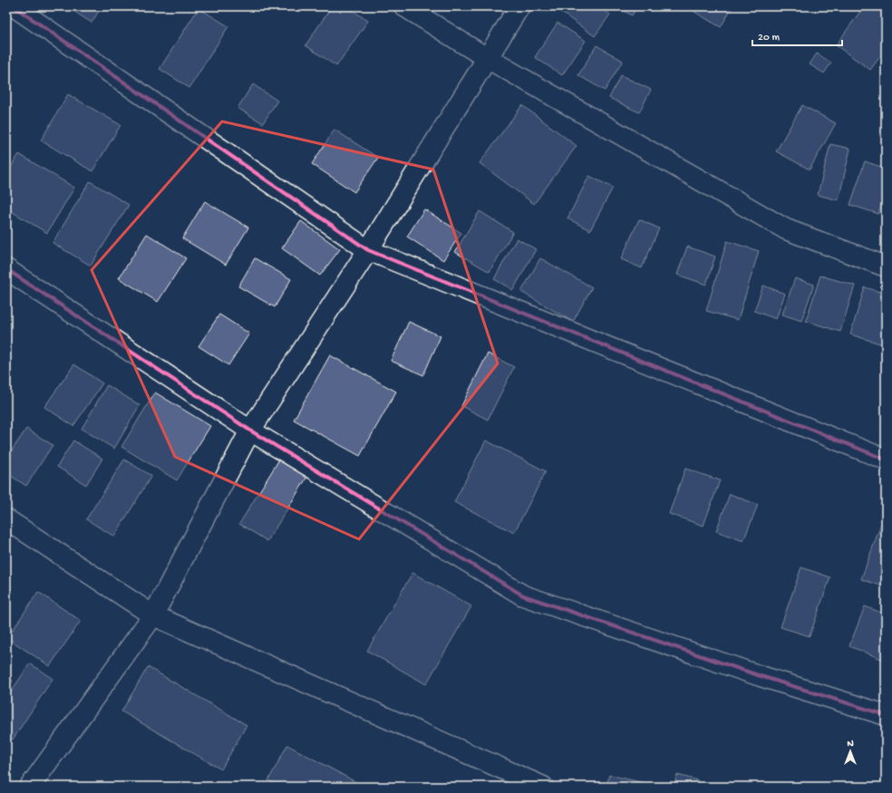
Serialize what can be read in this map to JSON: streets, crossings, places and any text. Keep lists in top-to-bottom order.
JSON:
{
  "scale_bar": "20 m",
  "north": "top"
}
